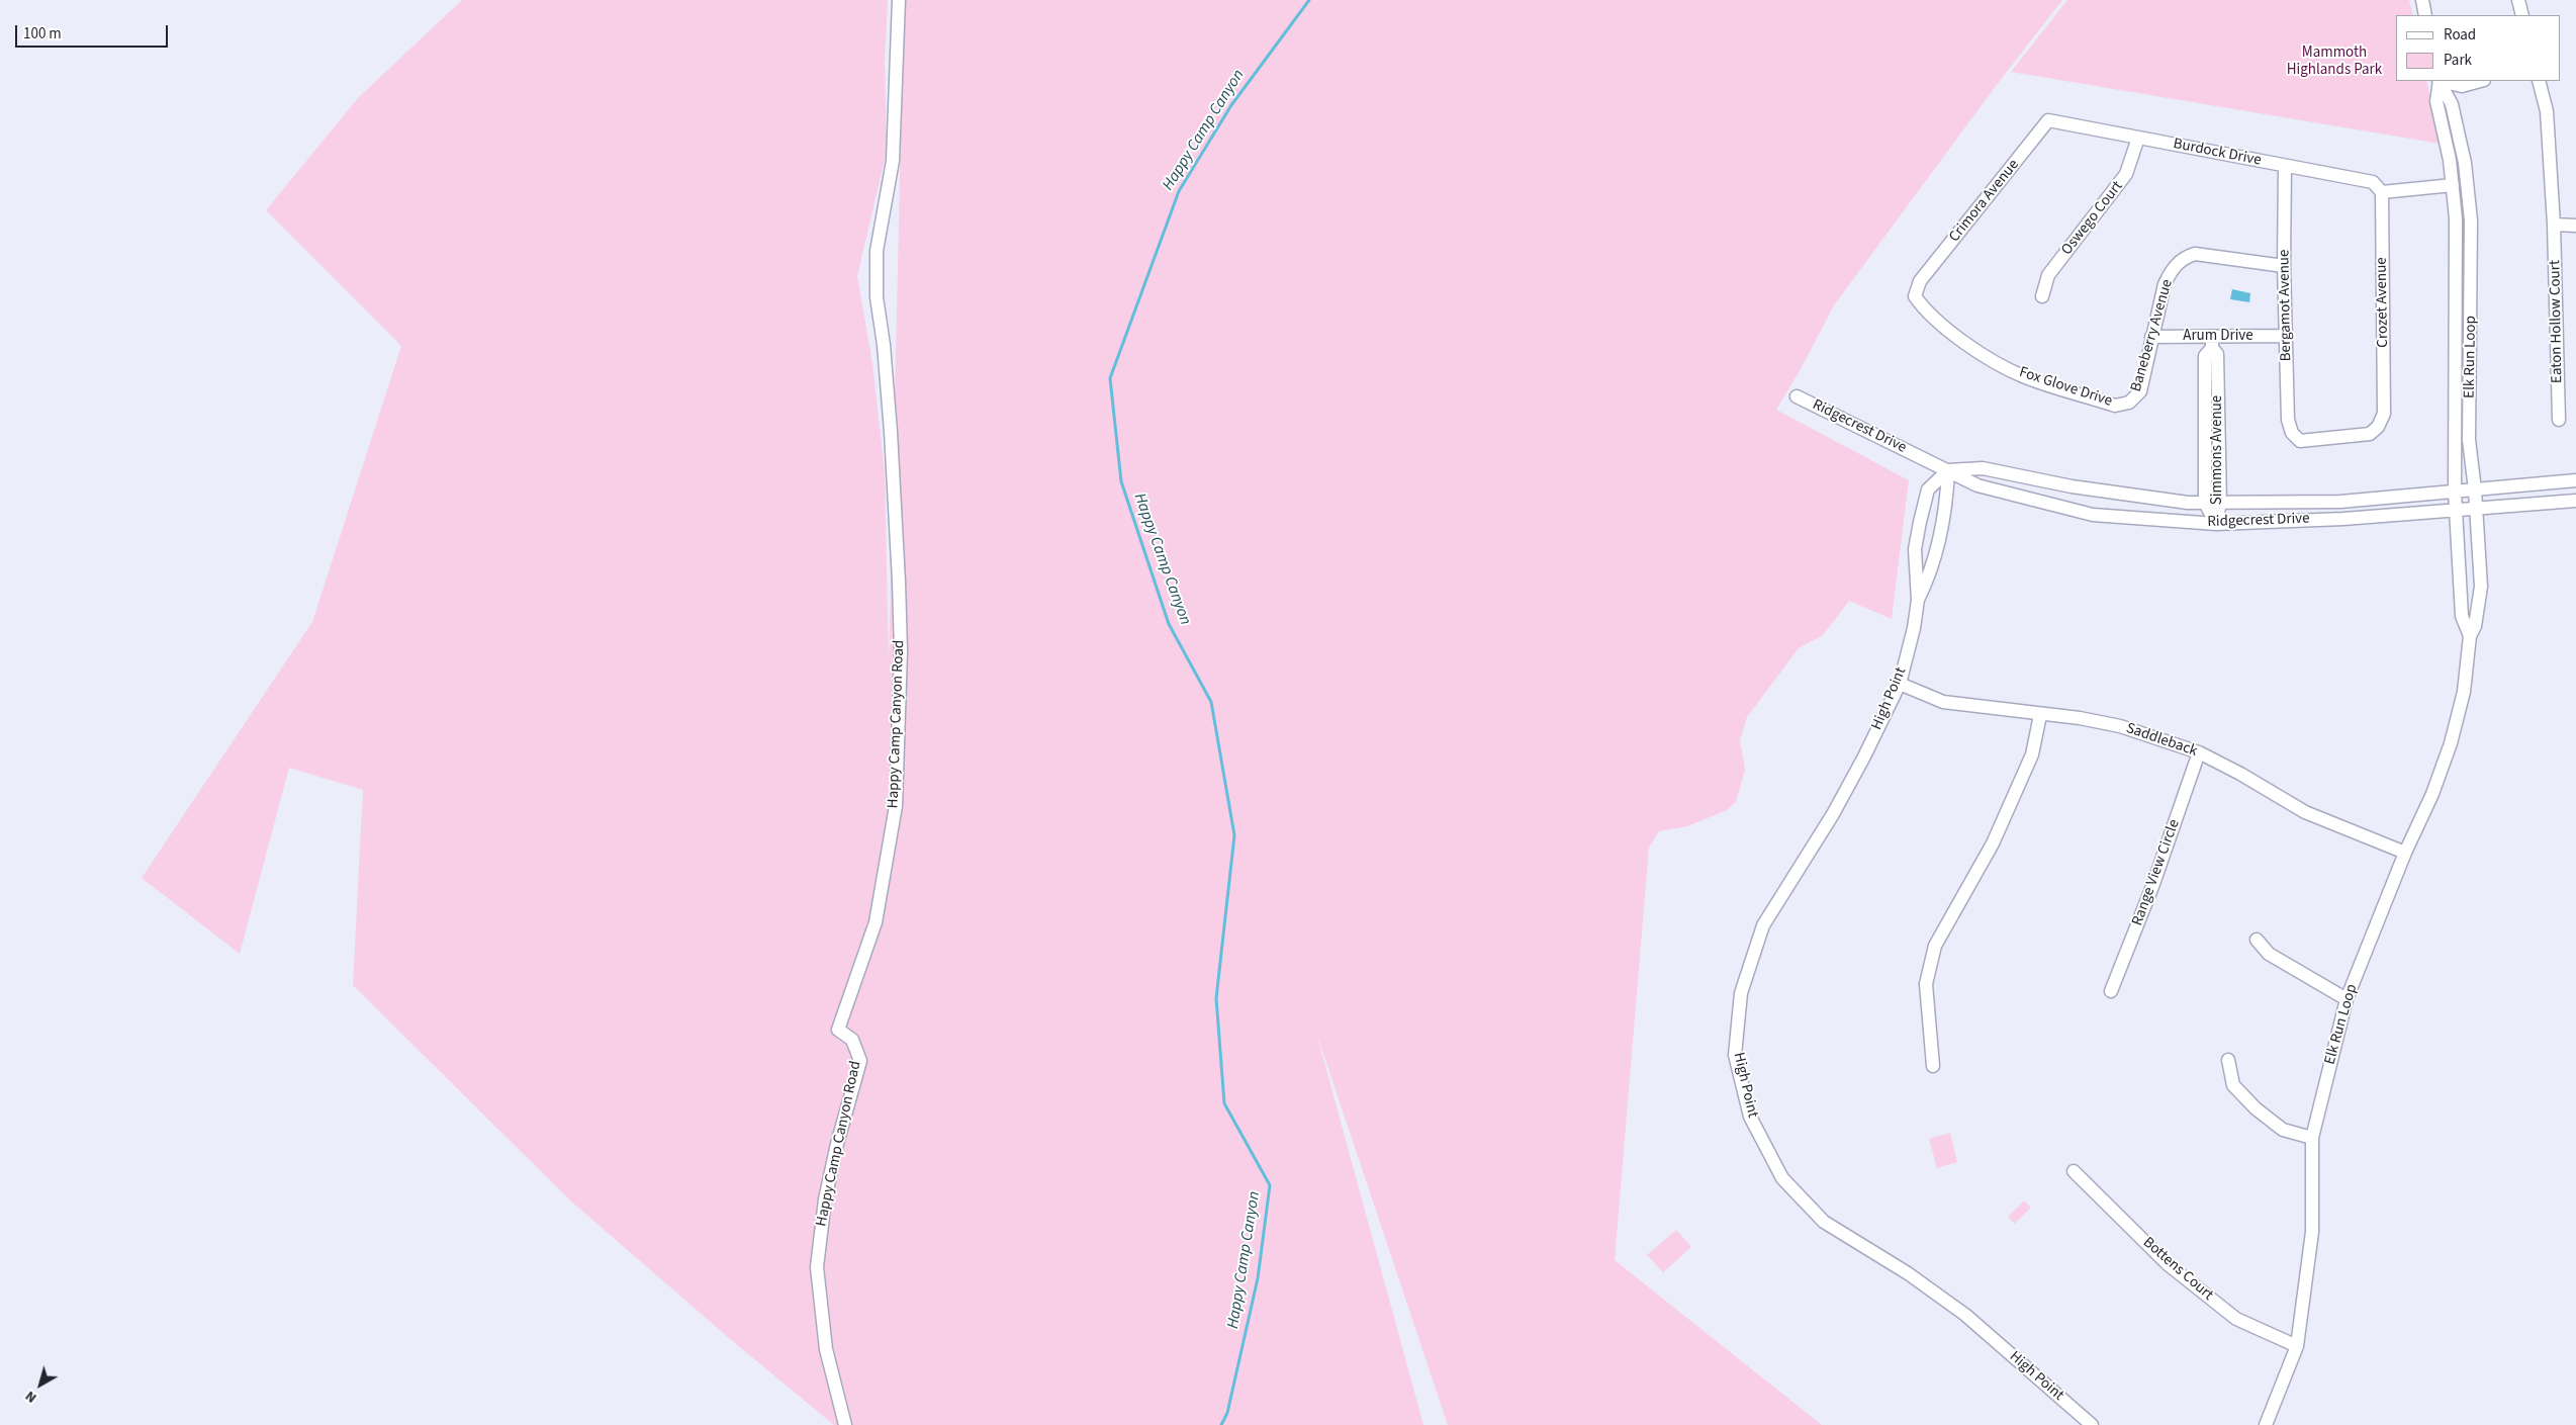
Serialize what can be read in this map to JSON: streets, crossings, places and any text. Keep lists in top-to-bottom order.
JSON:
{
  "streets": {
    "street": [
      "Burdock Drive",
      "Crimora Avenue",
      "Oswego Court",
      "Crozet Avenue",
      "Bergamot Avenue",
      "Eaton Hollow Court",
      "Baneberry Avenue",
      "Arum Drive",
      "Elk Run Loop",
      "Fox Glove Drive",
      "Ridgecrest Drive",
      "Simmons Avenue",
      "High Point",
      "Happy Camp Canyon Road",
      "Saddleback",
      "Range View Circle",
      "Bottens Court"
    ]
  },
  "crossings": [
    ["Burdock Drive", "Crimora Avenue"],
    ["Burdock Drive", "Oswego Court"],
    ["Burdock Drive", "Crozet Avenue"],
    ["Burdock Drive", "Bergamot Avenue"],
    ["Crimora Avenue", "Fox Glove Drive"],
    ["Crozet Avenue", "Bergamot Avenue"],
    ["Bergamot Avenue", "Baneberry Avenue"],
    ["Bergamot Avenue", "Arum Drive"],
    ["Baneberry Avenue", "Arum Drive"],
    ["Baneberry Avenue", "Fox Glove Drive"],
    ["Arum Drive", "Simmons Avenue"],
    ["Elk Run Loop", "Ridgecrest Drive"],
    ["Elk Run Loop", "Saddleback"],
    ["Elk Run Loop", "Bottens Court"],
    ["Ridgecrest Drive", "Simmons Avenue"],
    ["Ridgecrest Drive", "High Point"],
    ["High Point", "Saddleback"],
    ["Saddleback", "Range View Circle"]
  ],
  "water": ["Happy Camp Canyon"],
  "parks": ["Mammoth Highlands Park"],
  "legend": ["Road", "Park"],
  "scale_bar": "100 m",
  "north": "bottom left"
}
